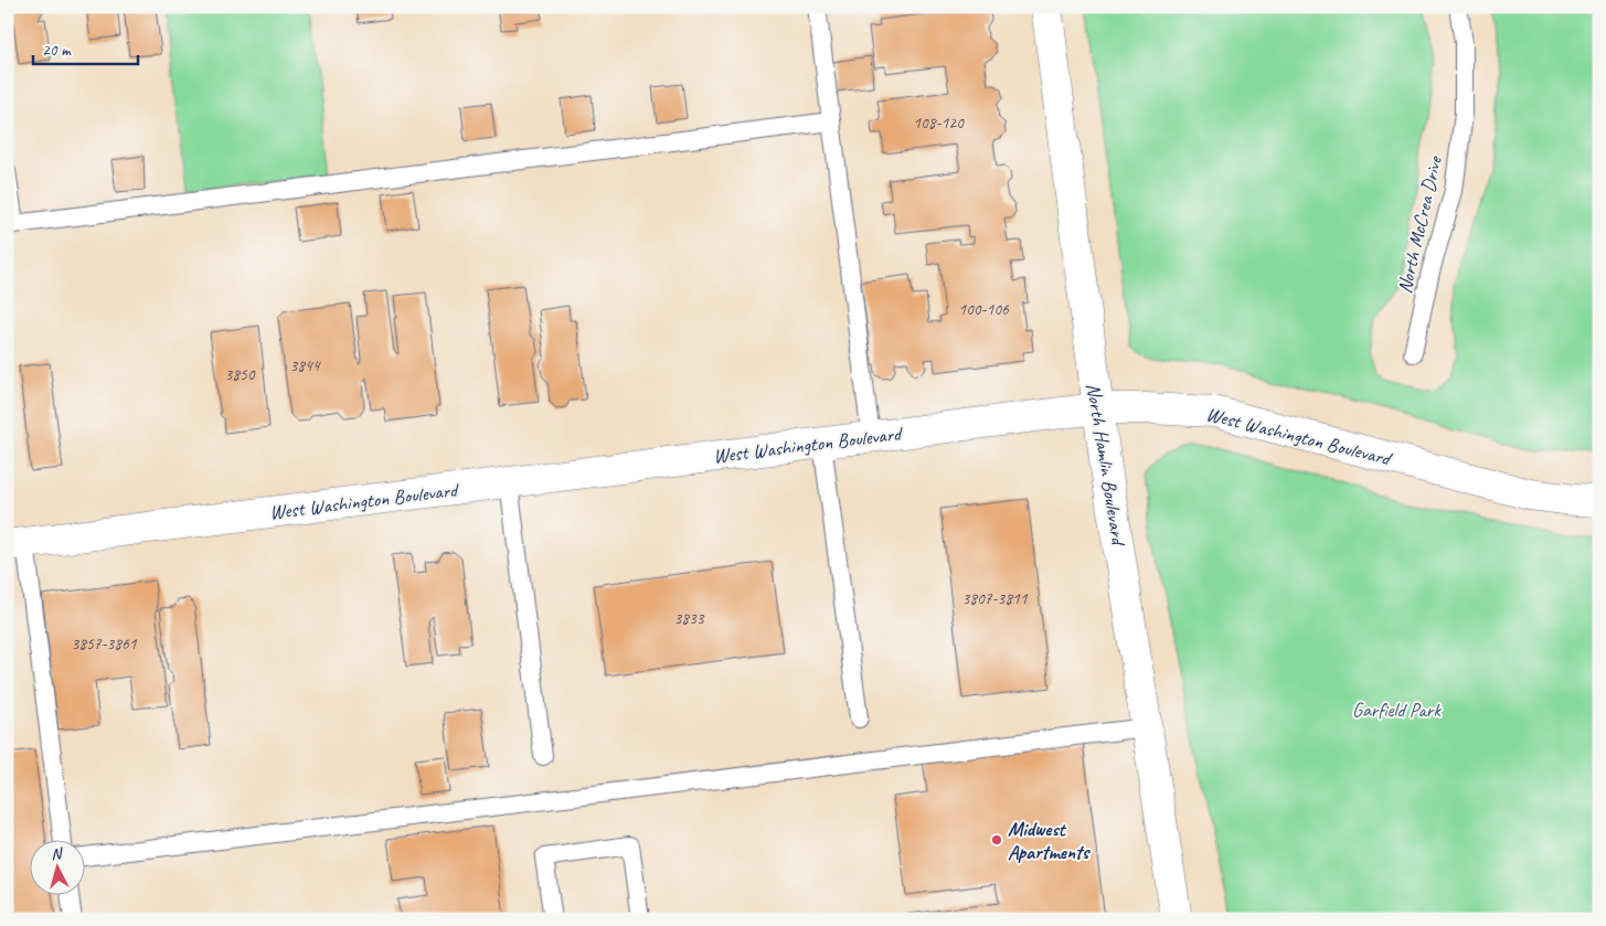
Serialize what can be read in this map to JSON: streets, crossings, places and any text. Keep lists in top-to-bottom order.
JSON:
{
  "streets": {
    "street": ["West Washington Boulevard", "North Hamlin Boulevard"],
    "lane": ["North McCrea Drive"]
  },
  "crossings": [
    ["West Washington Boulevard", "North Hamlin Boulevard"]
  ],
  "parks": ["Garfield Park"],
  "places": ["Midwest Apartments"],
  "house_numbers": [
    "108-120",
    "100-106",
    "3844",
    "3850",
    "3807-3811",
    "3833",
    "3857-3861"
  ],
  "scale_bar": "20 m",
  "north": "top"
}
